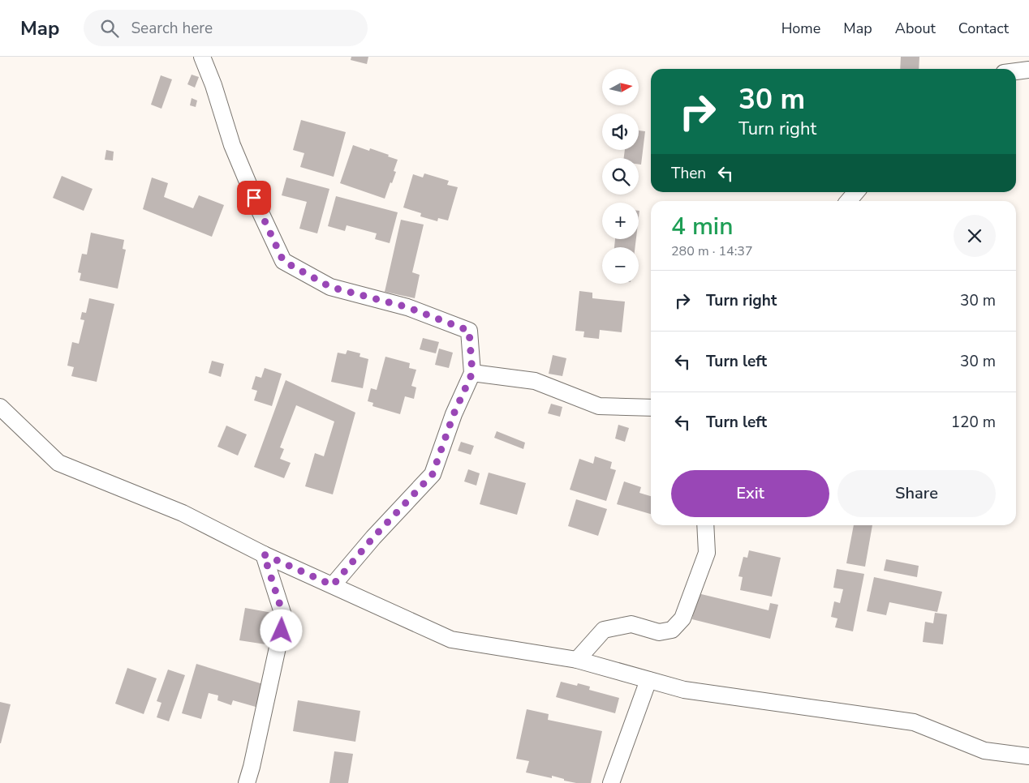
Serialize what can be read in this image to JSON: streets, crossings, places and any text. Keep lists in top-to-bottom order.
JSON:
{
  "north": "right",
  "page": {
    "header": "Map",
    "search": "Search here",
    "nav": [
      "Home",
      "Map",
      "About",
      "Contact"
    ],
    "map_buttons": ["+", "−"],
    "turn": ["30 m", "Turn right"],
    "then": "Then",
    "heading": ["4 min", "280 m · 14:37"],
    "list": [
      {
        "name": "Turn right",
        "value": "30 m"
      },
      {
        "name": "Turn left",
        "value": "30 m"
      },
      {
        "name": "Turn left",
        "value": "120 m"
      }
    ],
    "buttons": ["Exit", "Share"]
  }
}
